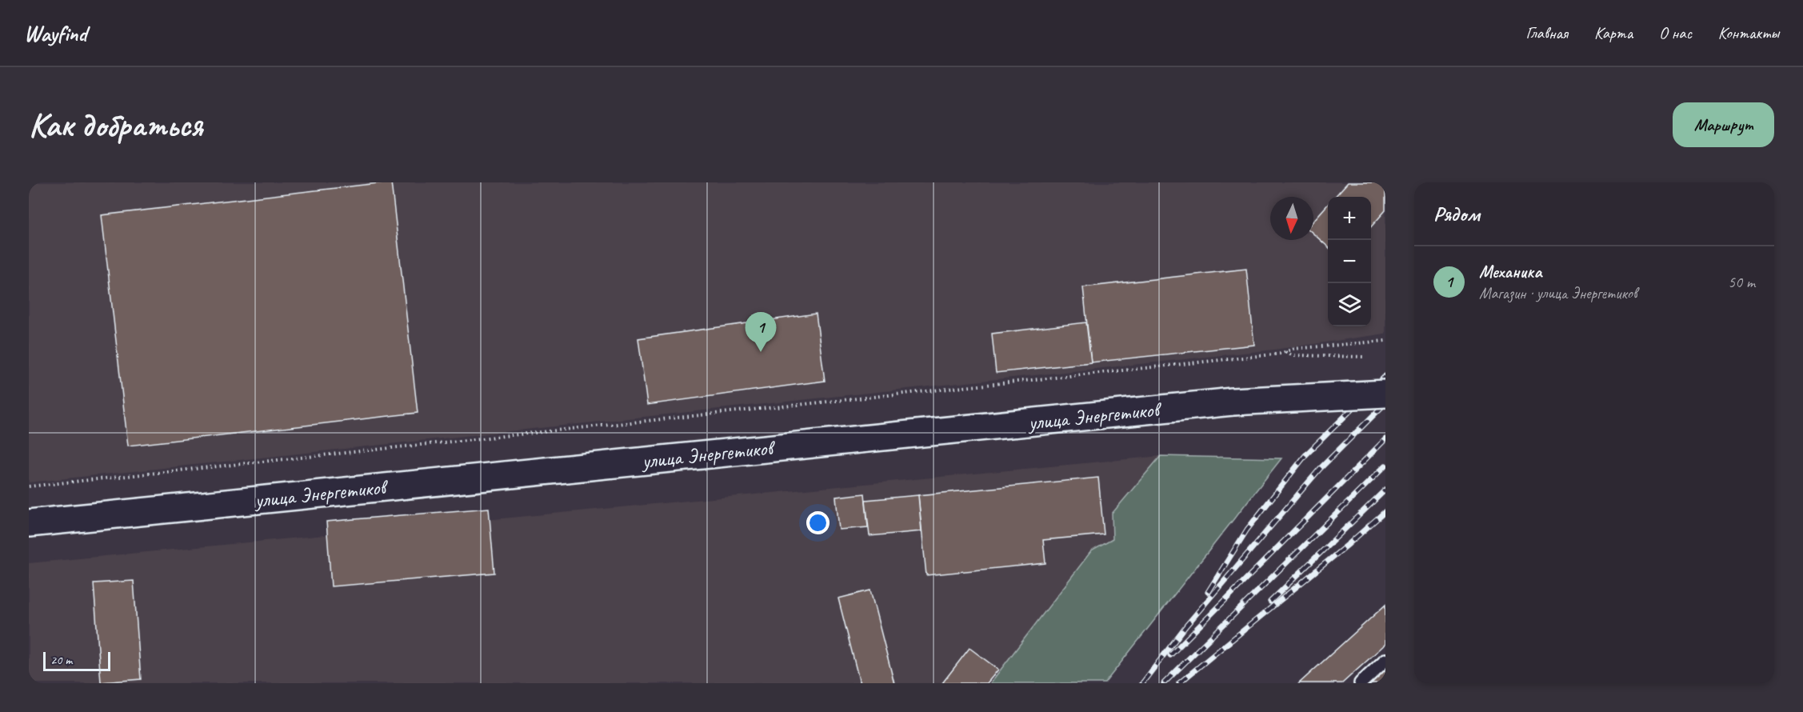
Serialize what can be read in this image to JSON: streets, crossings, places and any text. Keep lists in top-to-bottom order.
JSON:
{
  "streets": {
    "main road": ["улица Энергетиков"]
  },
  "scale_bar": "20 m",
  "north": "bottom",
  "page": {
    "header": "Wayfind",
    "nav": [
      "Главная",
      "Карта",
      "О нас",
      "Контакты"
    ],
    "buttons": "Маршрут",
    "title": "Как добраться",
    "heading": "Рядом",
    "map_buttons": ["+", "−"],
    "list": [
      {
        "mark": "1",
        "name": "Механика",
        "note": "Магазин · улица Энергетиков",
        "value": "50 m"
      }
    ],
    "pins": "1",
    "scale": "20 m"
  }
}
